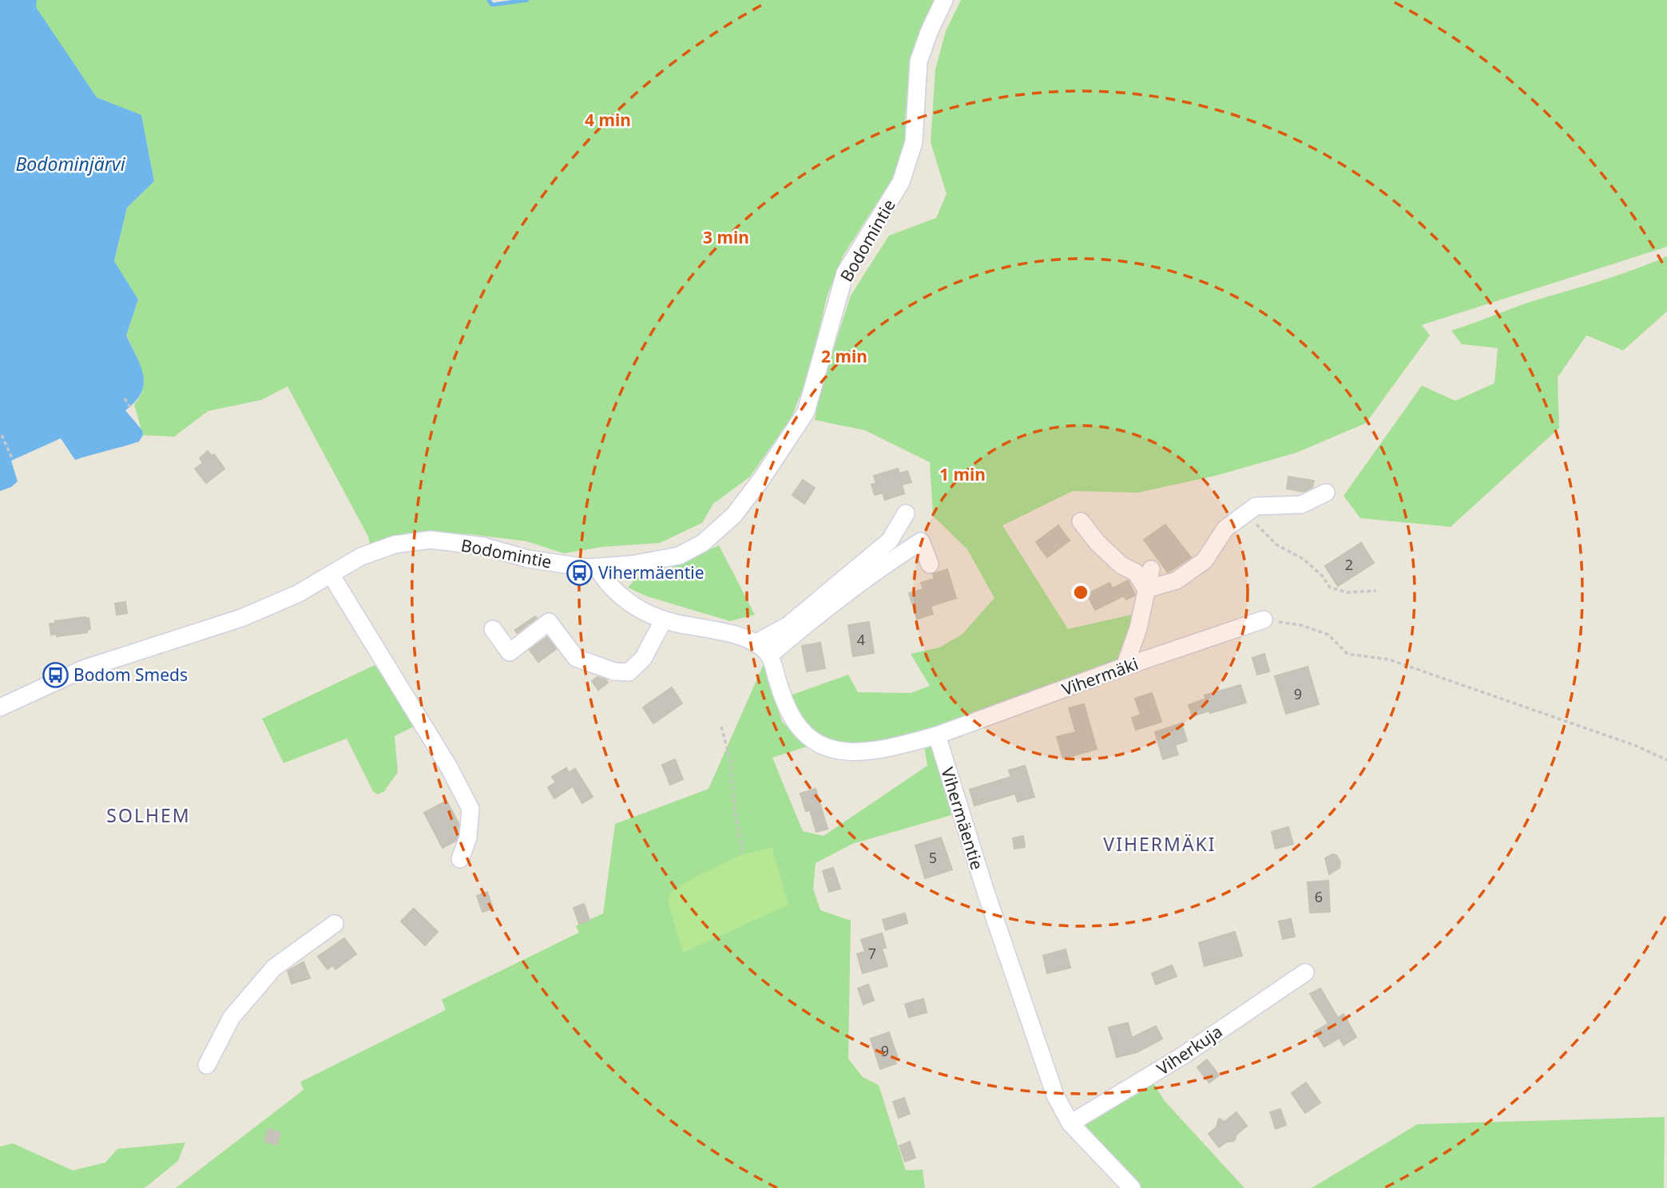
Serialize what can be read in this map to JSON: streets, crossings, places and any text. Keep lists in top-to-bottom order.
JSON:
{
  "streets": {
    "street": [
      "Bodomintie",
      "Vihermäki",
      "Vihermäentie",
      "Viherkuja"
    ]
  },
  "crossings": [
    ["Vihermäki", "Vihermäentie"],
    ["Vihermäentie", "Viherkuja"]
  ],
  "districts": ["SOLHEM", "VIHERMÄKI"],
  "water": ["Bodominjärvi"],
  "places": {
    "bus stop": ["Vihermäentie", "Bodom Smeds"]
  },
  "house_numbers": [
    "2",
    "4",
    "9",
    "5",
    "6",
    "7",
    "9"
  ],
  "rings": [
    "4 min",
    "3 min",
    "2 min",
    "1 min"
  ]
}
